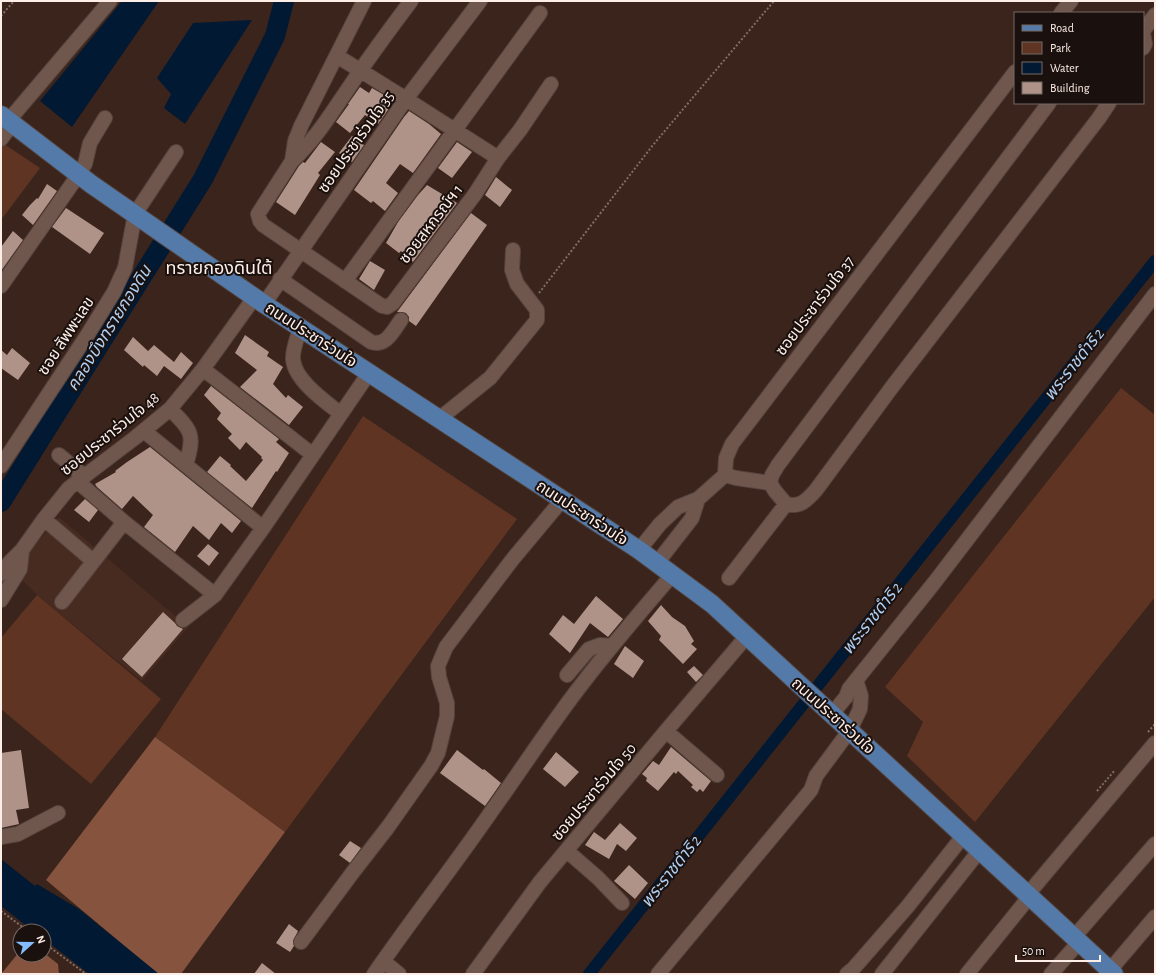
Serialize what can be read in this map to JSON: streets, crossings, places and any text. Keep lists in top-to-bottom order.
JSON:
{
  "streets": {
    "main road": ["ถนนประชาร่วมใจ"],
    "street": [
      "ซอยประชาร่วมใจ 35",
      "ซอยสหกรณ์ฯ 1",
      "ซอยประชาร่วมใจ 37",
      "ซอย สัพพะเลข",
      "ซอยประชาร่วมใจ 48",
      "ซอยประชาร่วมใจ 50"
    ]
  },
  "crossings": [
    ["ซอยประชาร่วมใจ 35", "ถนนประชาร่วมใจ"],
    ["ซอยประชาร่วมใจ 35", "ซอยประชาร่วมใจ 48"],
    ["ถนนประชาร่วมใจ", "ซอย สัพพะเลข"],
    ["ถนนประชาร่วมใจ", "ซอยประชาร่วมใจ 48"],
    ["ถนนประชาร่วมใจ", "ซอยประชาร่วมใจ 50"]
  ],
  "districts": ["ทรายกองดินใต้"],
  "water": ["คลองบึงทรายกองดิน", "พระราชดำริ 2"],
  "legend": [
    "Road",
    "Park",
    "Water",
    "Building"
  ],
  "scale_bar": "50 m",
  "north": "right"
}
